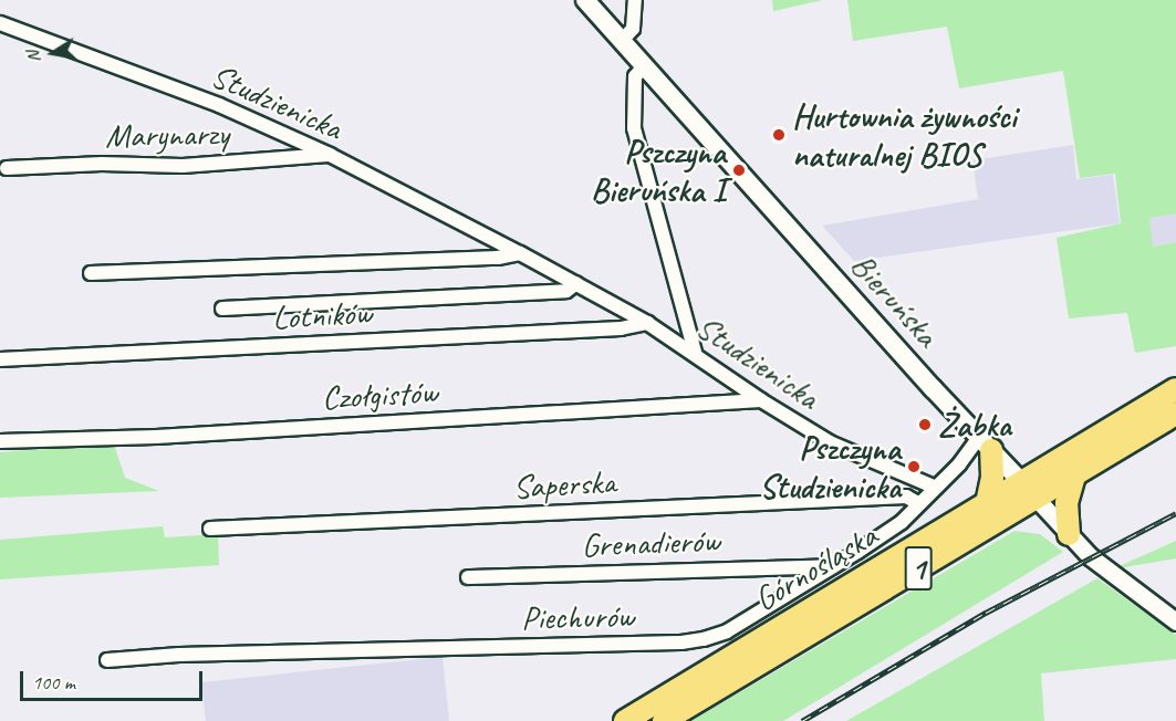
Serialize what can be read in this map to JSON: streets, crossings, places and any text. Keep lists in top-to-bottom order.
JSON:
{
  "streets": {
    "main road": ["Bieruńska", "Górnośląska", "1"],
    "street": [
      "Studzienicka",
      "Marynarzy",
      "Lotników",
      "Czołgistów",
      "Saperska",
      "Grenadierów",
      "Piechurów"
    ]
  },
  "crossings": [
    ["Studzienicka", "Marynarzy"],
    ["Studzienicka", "Lotników"],
    ["Studzienicka", "Czołgistów"],
    ["Studzienicka", "Piechurów"],
    ["Bieruńska", "Górnośląska"],
    ["Bieruńska", "Piechurów"],
    ["Saperska", "Piechurów"],
    ["Grenadierów", "Piechurów"]
  ],
  "places": [
    "Hurtownia żywności naturalnej BIOS",
    "Pszczyna Bieruńska I",
    "Żabka",
    "Pszczyna Studzienicka"
  ],
  "scale_bar": "100 m",
  "north": "left"
}
